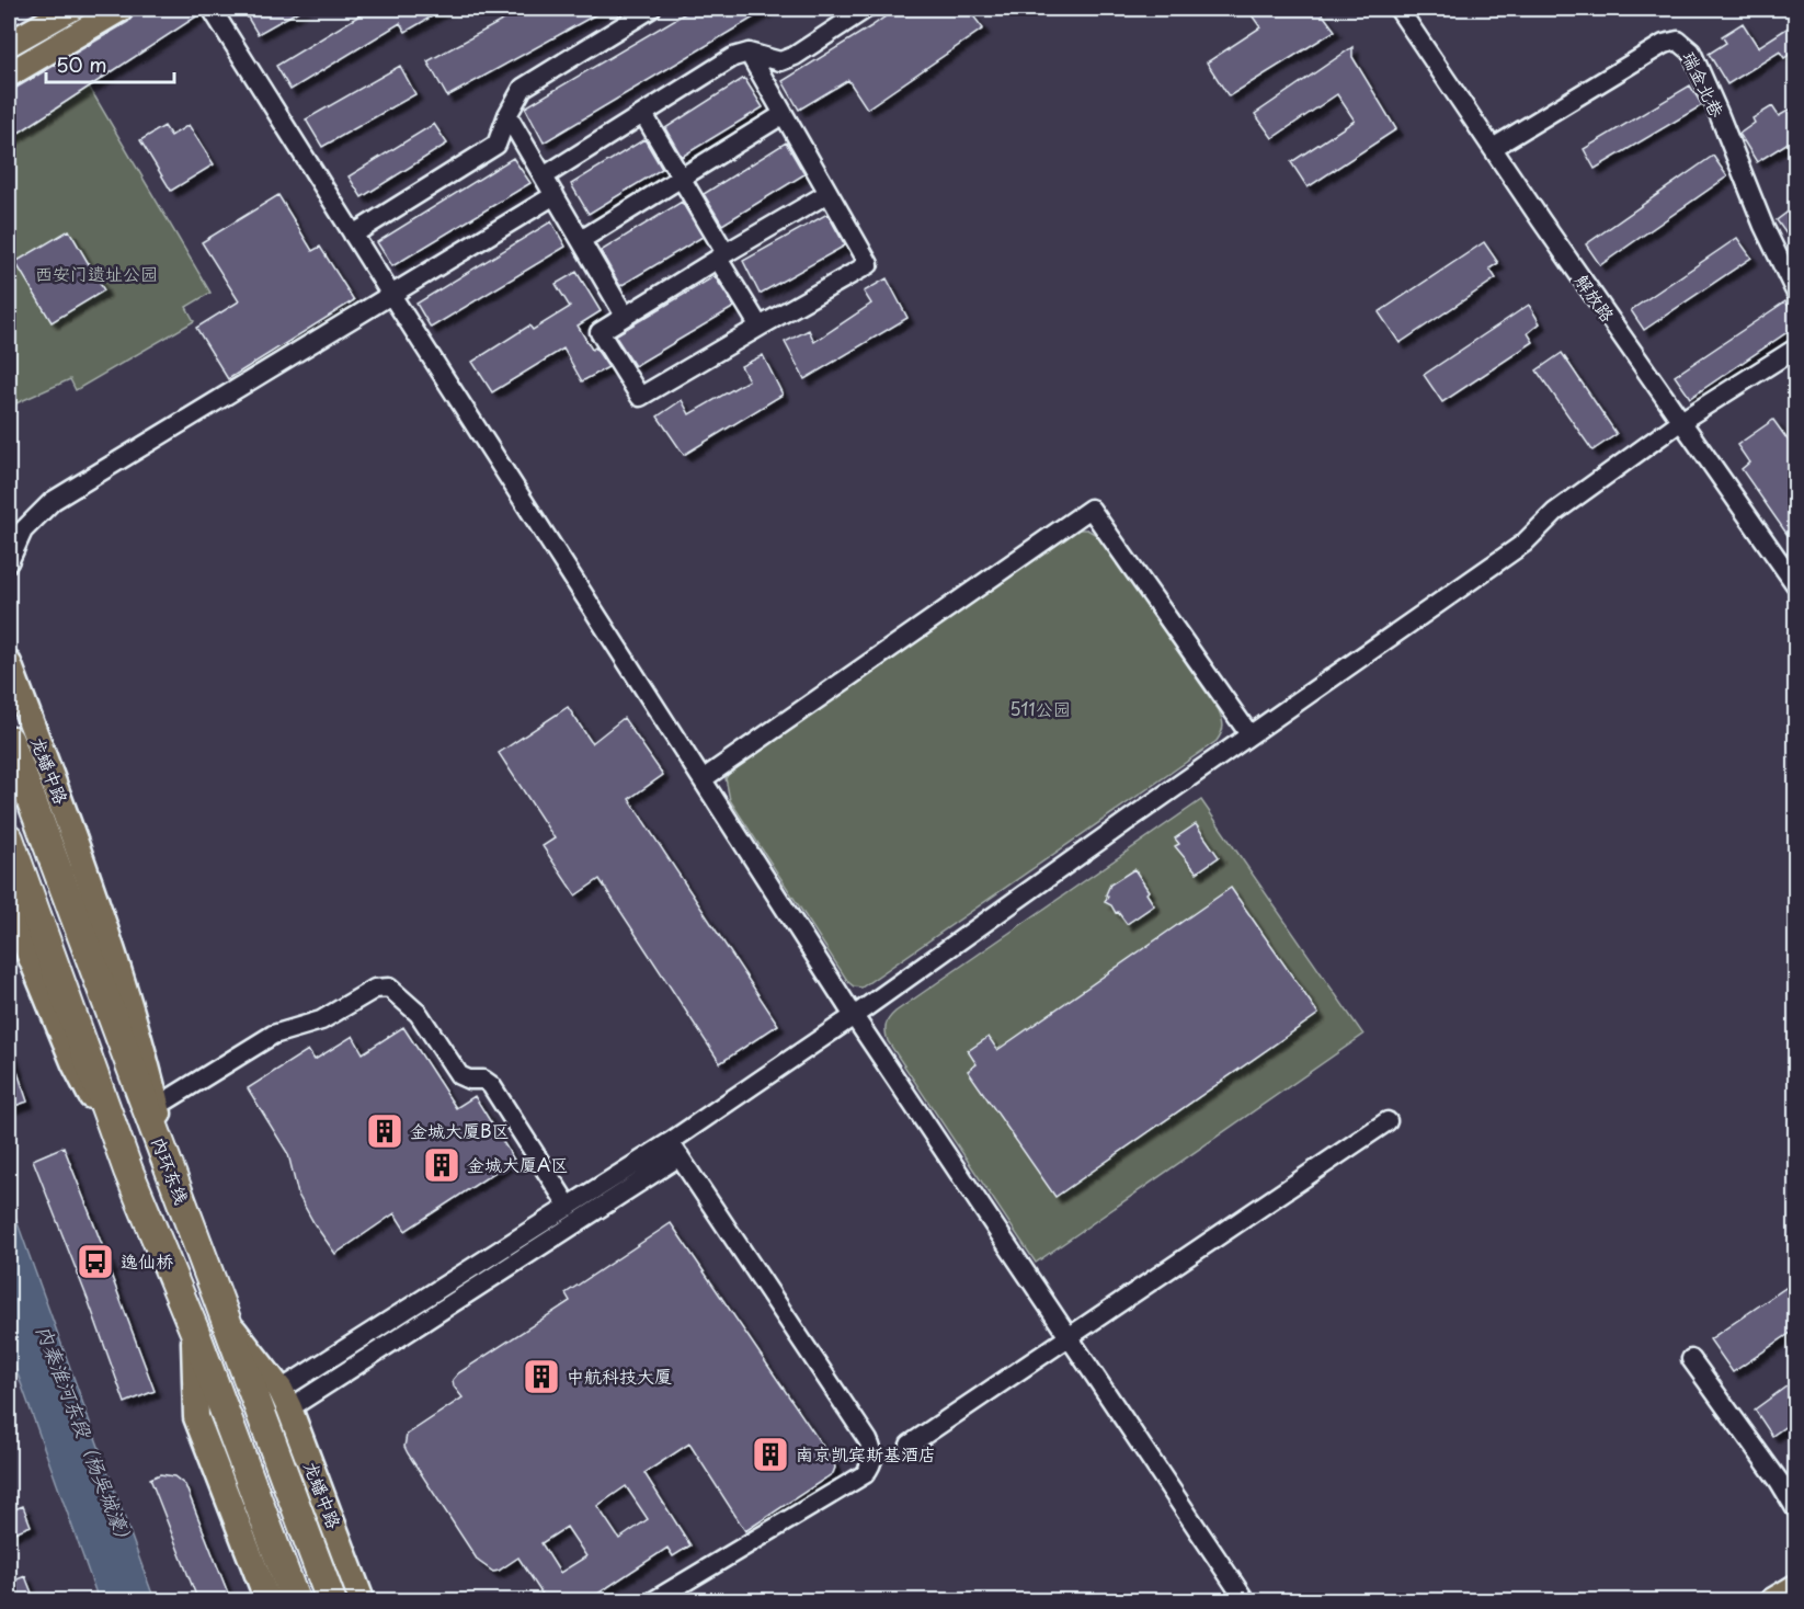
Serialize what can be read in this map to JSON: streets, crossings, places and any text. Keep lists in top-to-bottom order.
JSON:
{
  "streets": {
    "highway": ["内环东线"],
    "main road": ["龙蟠中路"],
    "street": ["瑞金北巷", "解放路"]
  },
  "crossings": [
    ["瑞金北巷", "解放路"],
    ["龙蟠中路", "内环东线"]
  ],
  "water": ["内秦淮河东段（杨吴城濠）"],
  "parks": ["西安门遗址公园", "511公园"],
  "places": {
    "building": [
      "金城大厦B区",
      "金城大厦A区",
      "中航科技大厦",
      "南京凯宾斯基酒店"
    ],
    "bus stop": ["逸仙桥"]
  },
  "scale_bar": "50 m"
}
